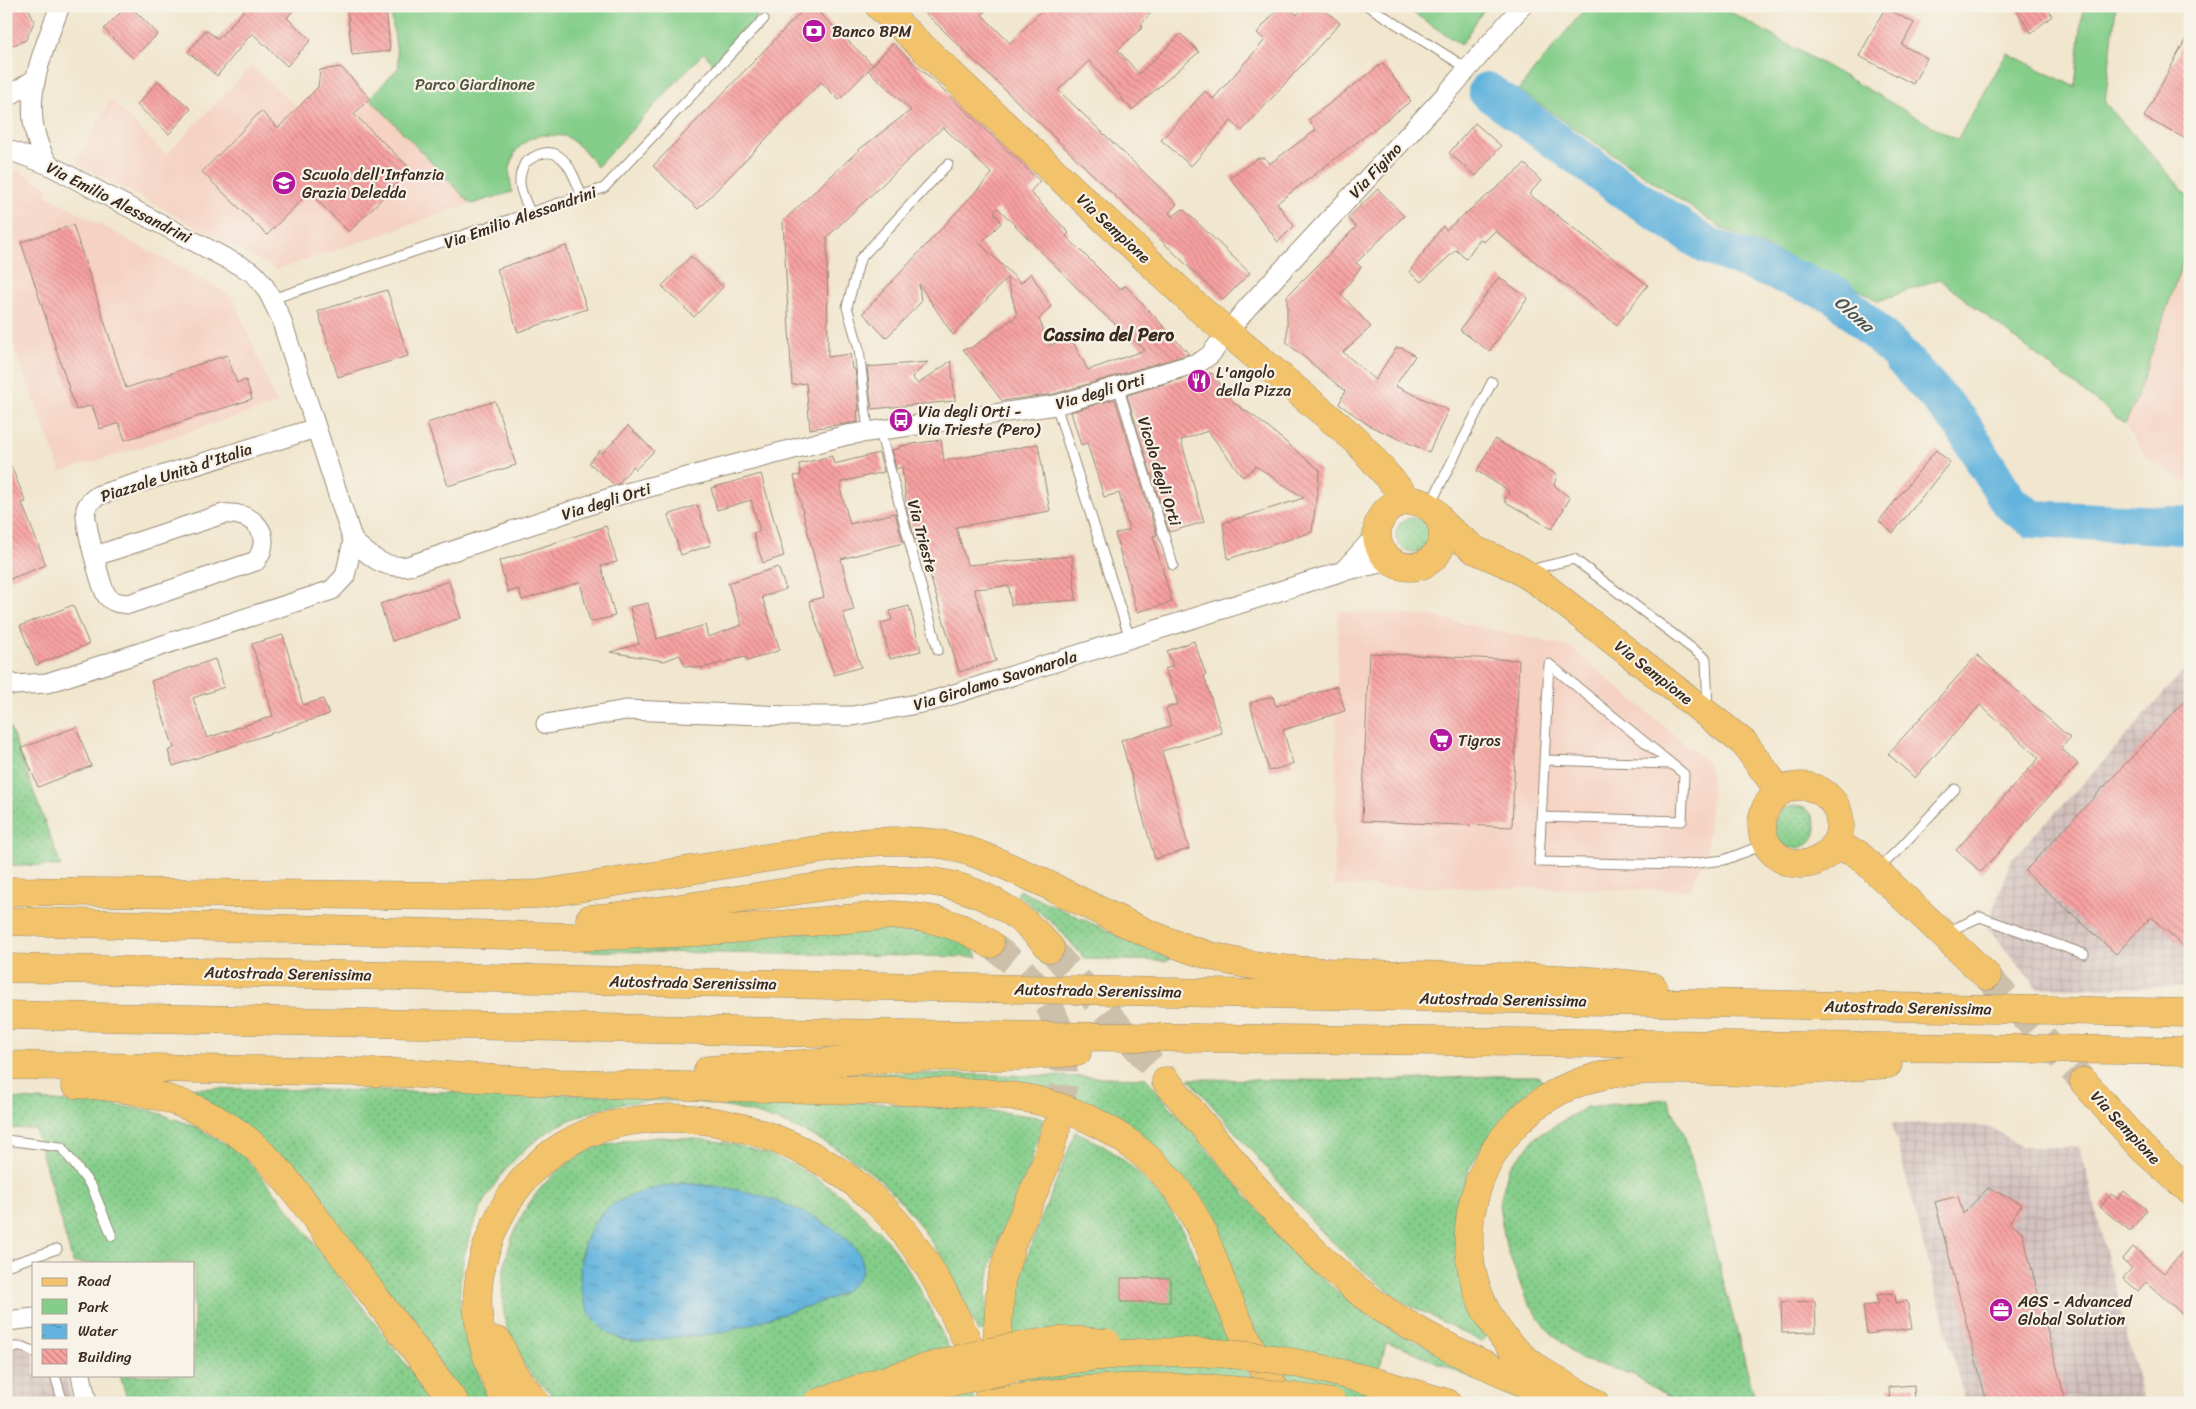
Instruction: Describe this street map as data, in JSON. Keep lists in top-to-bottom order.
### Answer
{
  "streets": {
    "main road": ["Via Sempione", "Autostrada Serenissima"],
    "street": [
      "Via Figino",
      "Via Emilio Alessandrini",
      "Via degli Orti",
      "Piazzale Unità d'Italia",
      "Via Girolamo Savonarola"
    ],
    "lane": ["Vicolo degli Orti", "Via Trieste"]
  },
  "crossings": [
    ["Via Figino", "Via Sempione"],
    ["Via Figino", "Via degli Orti"],
    ["Via Emilio Alessandrini", "Via degli Orti"],
    ["Via Emilio Alessandrini", "Piazzale Unità d'Italia"],
    ["Via Sempione", "Via degli Orti"],
    ["Via Sempione", "Via Girolamo Savonarola"],
    ["Via degli Orti", "Vicolo degli Orti"],
    ["Via degli Orti", "Via Trieste"]
  ],
  "districts": ["Cassina del Pero"],
  "water": ["Olona"],
  "parks": ["Parco Giardinone"],
  "places": {
    "bank": ["Banco BPM"],
    "school or university": ["Scuola dell'Infanzia Grazia Deledda"],
    "restaurant": ["L'angolo della Pizza"],
    "bus stop": ["Via degli Orti - Via Trieste (Pero)"],
    "supermarket": ["Tigros"],
    "office": ["AGS - Advanced Global Solution"]
  },
  "legend": [
    "Road",
    "Park",
    "Water",
    "Building"
  ]
}
